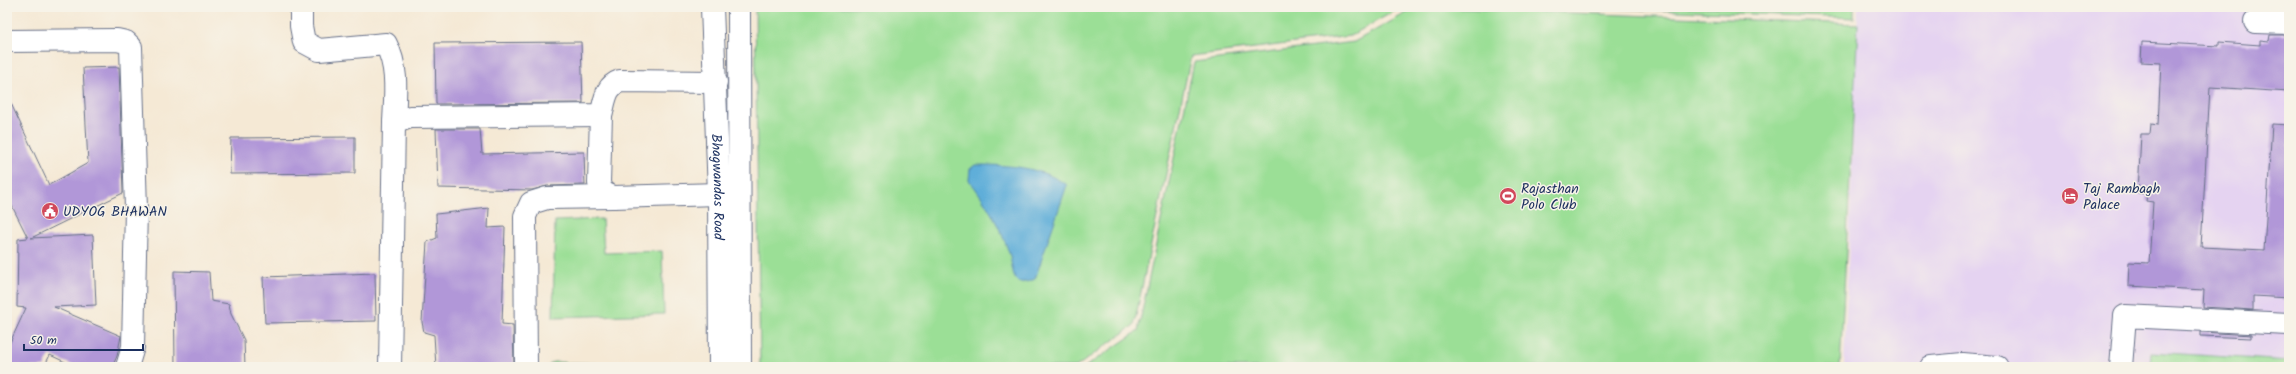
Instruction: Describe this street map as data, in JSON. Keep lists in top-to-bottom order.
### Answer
{
  "streets": {
    "street": ["Bhagwandas Road"]
  },
  "places": {
    "sports": ["Rajasthan Polo Club"],
    "hotel": ["Taj Rambagh Palace"],
    "public building": ["UDYOG BHAWAN"]
  },
  "scale_bar": "50 m"
}
